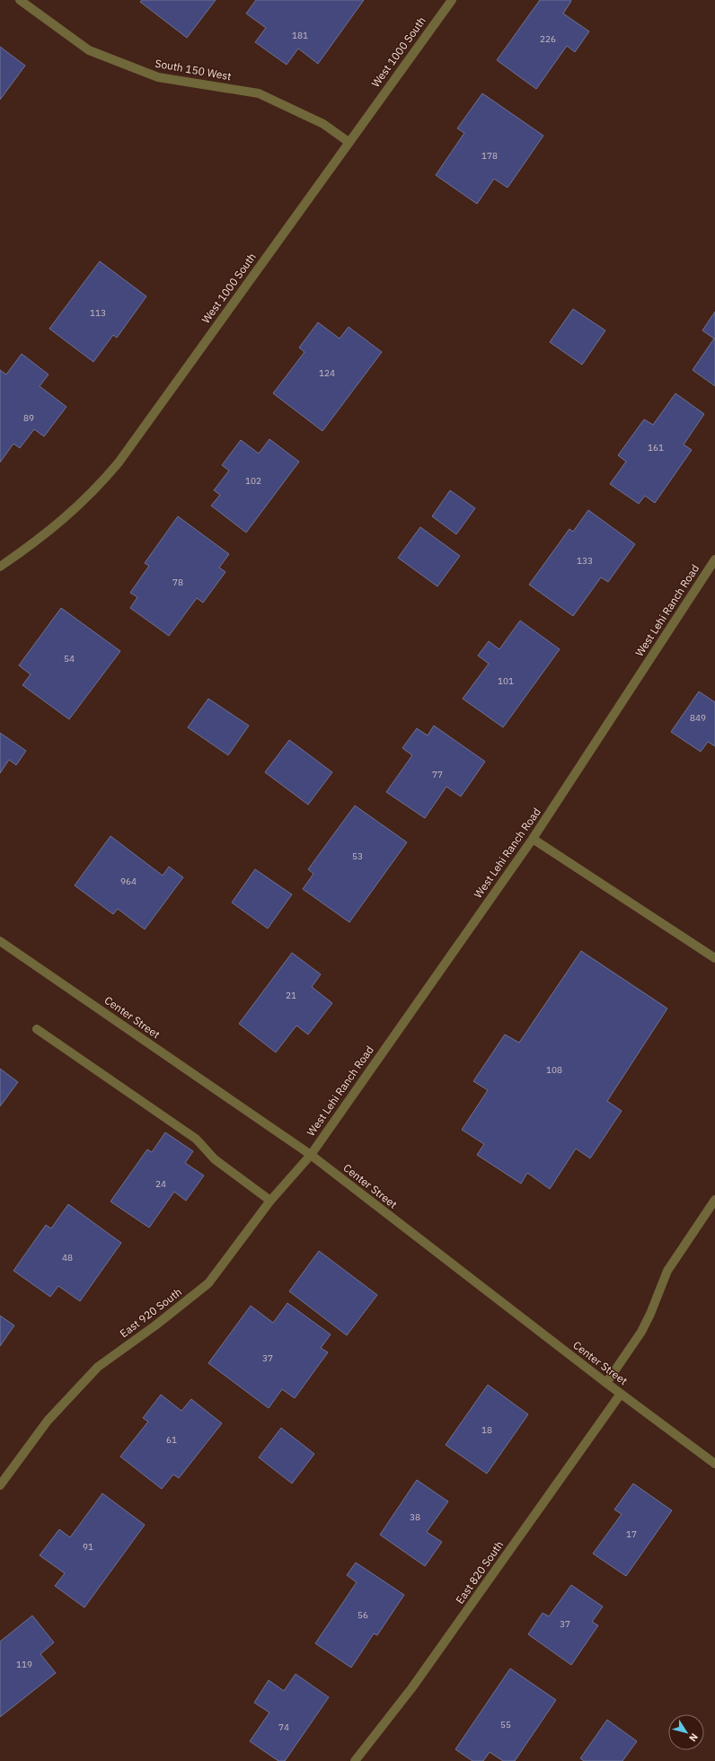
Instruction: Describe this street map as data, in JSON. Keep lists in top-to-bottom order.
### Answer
{
  "streets": {
    "street": [
      "West 1000 South",
      "South 150 West",
      "West Lehi Ranch Road",
      "Center Street",
      "East 920 South",
      "East 820 South"
    ]
  },
  "crossings": [
    ["West 1000 South", "South 150 West"],
    ["West Lehi Ranch Road", "Center Street"],
    ["West Lehi Ranch Road", "East 920 South"],
    ["Center Street", "East 920 South"],
    ["Center Street", "East 820 South"]
  ],
  "house_numbers": [
    "181",
    "226",
    "178",
    "113",
    "124",
    "89",
    "161",
    "102",
    "133",
    "78",
    "54",
    "101",
    "849",
    "77",
    "53",
    "964",
    "21",
    "108",
    "24",
    "48",
    "37",
    "18",
    "61",
    "38",
    "17",
    "91",
    "56",
    "37",
    "119",
    "55",
    "74"
  ],
  "north": "bottom right"
}
